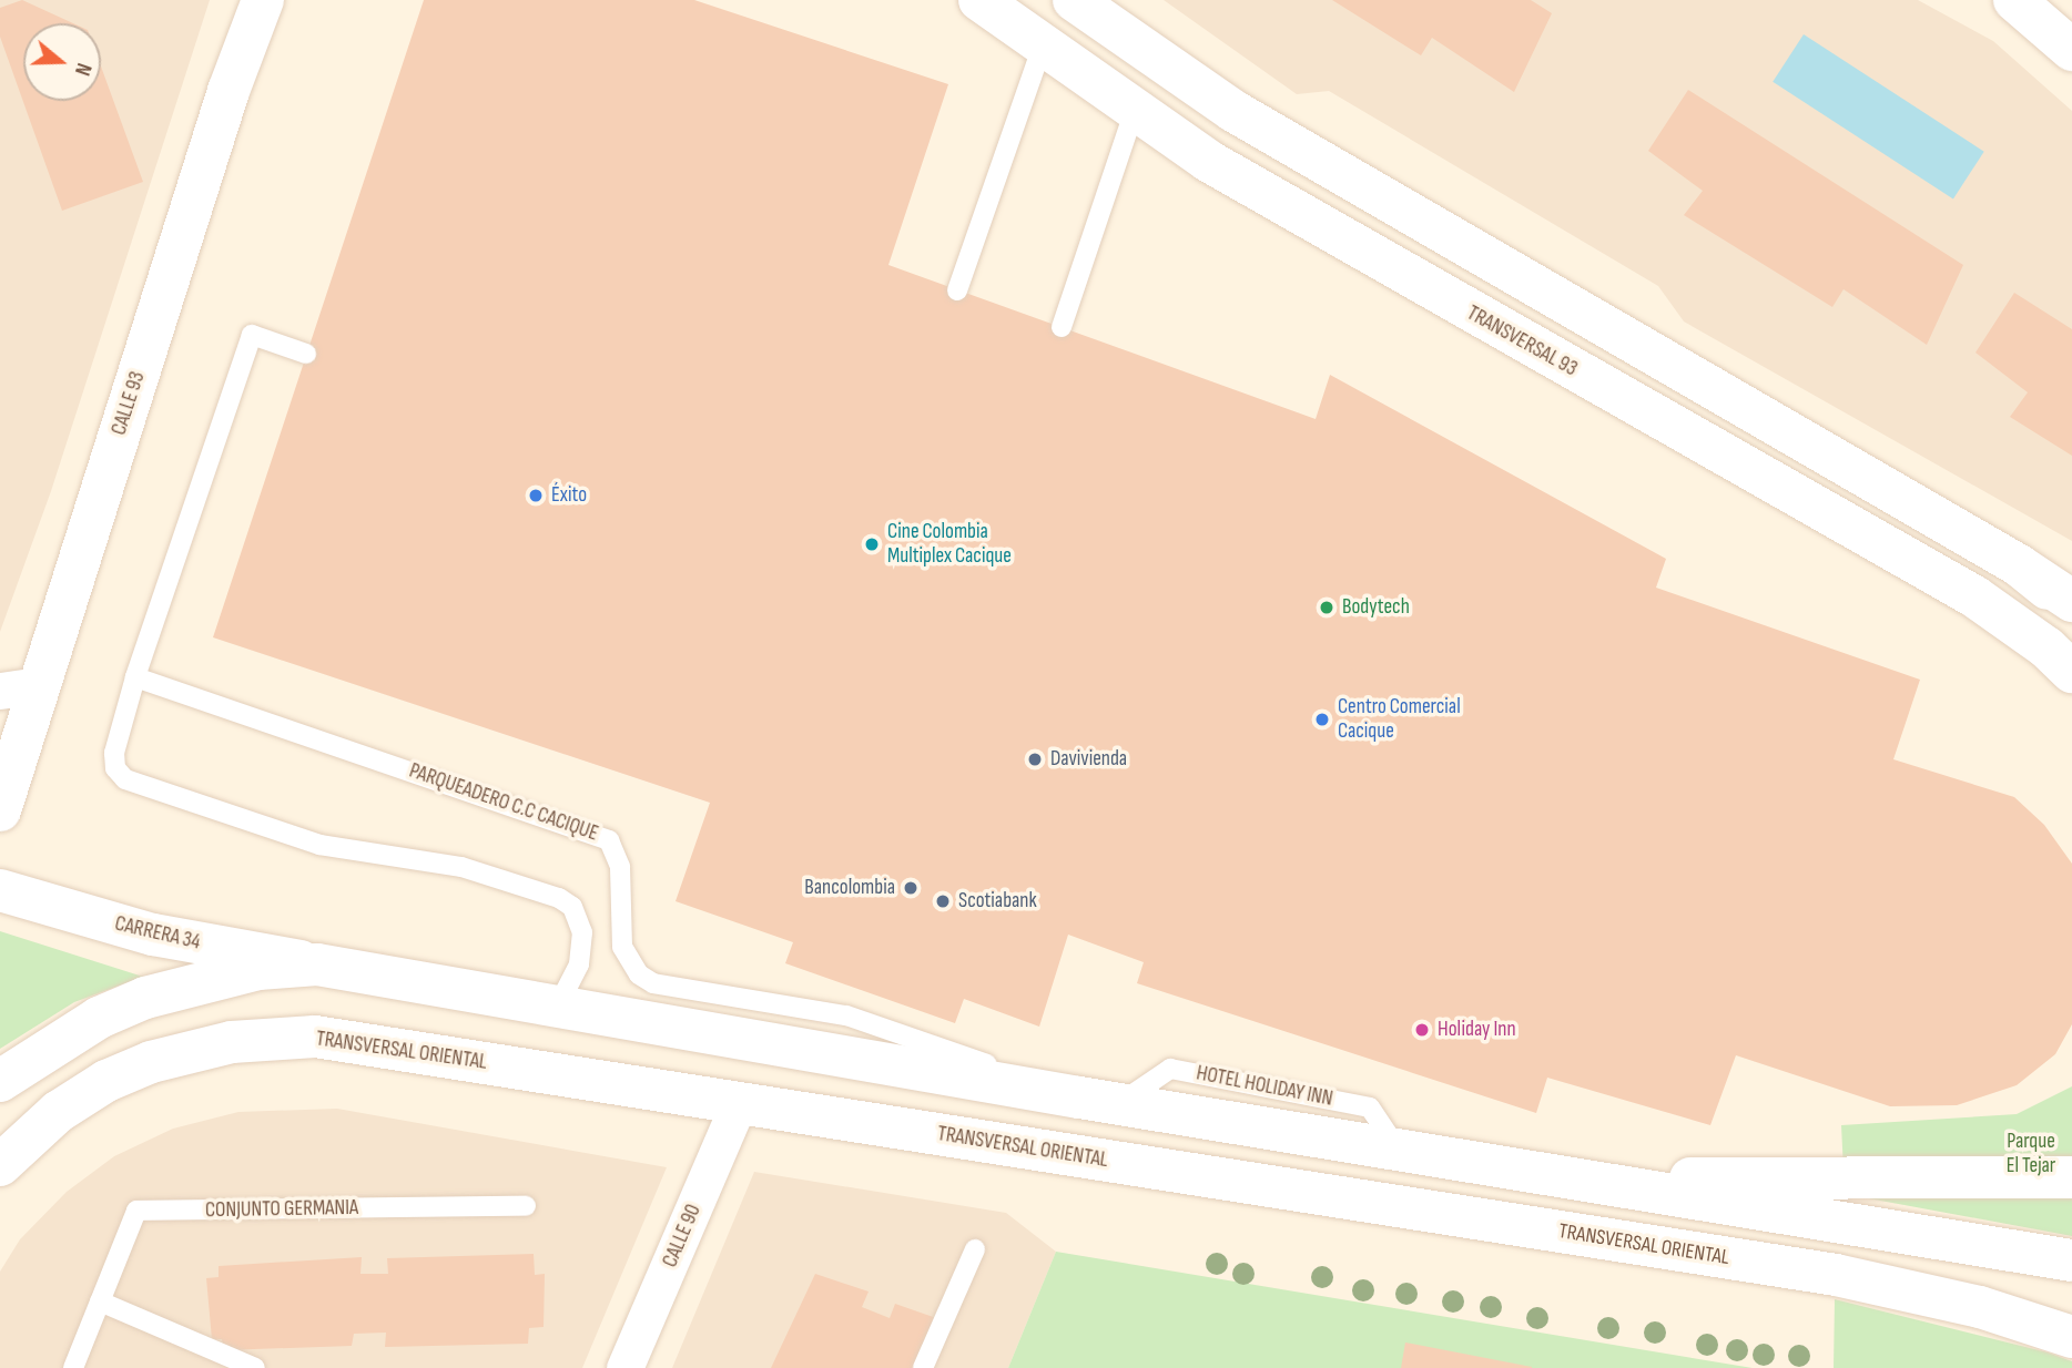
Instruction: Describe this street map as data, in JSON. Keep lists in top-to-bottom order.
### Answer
{
  "streets": {
    "main road": [
      "TRANSVERSAL 93",
      "CALLE 93",
      "CARRERA 34",
      "TRANSVERSAL ORIENTAL"
    ],
    "street": ["CALLE 90"],
    "lane": ["PARQUEADERO C.C CACIQUE", "CONJUNTO GERMANIA"]
  },
  "crossings": [
    ["TRANSVERSAL ORIENTAL", "CALLE 90"]
  ],
  "parks": ["Parque El Tejar"],
  "places": [
    "Éxito",
    "Cine Colombia Multiplex Cacique",
    "Bodytech",
    "Centro Comercial Cacique",
    "Davivienda",
    "Bancolombia",
    "Scotiabank",
    "Holiday Inn"
  ],
  "north": "right"
}
